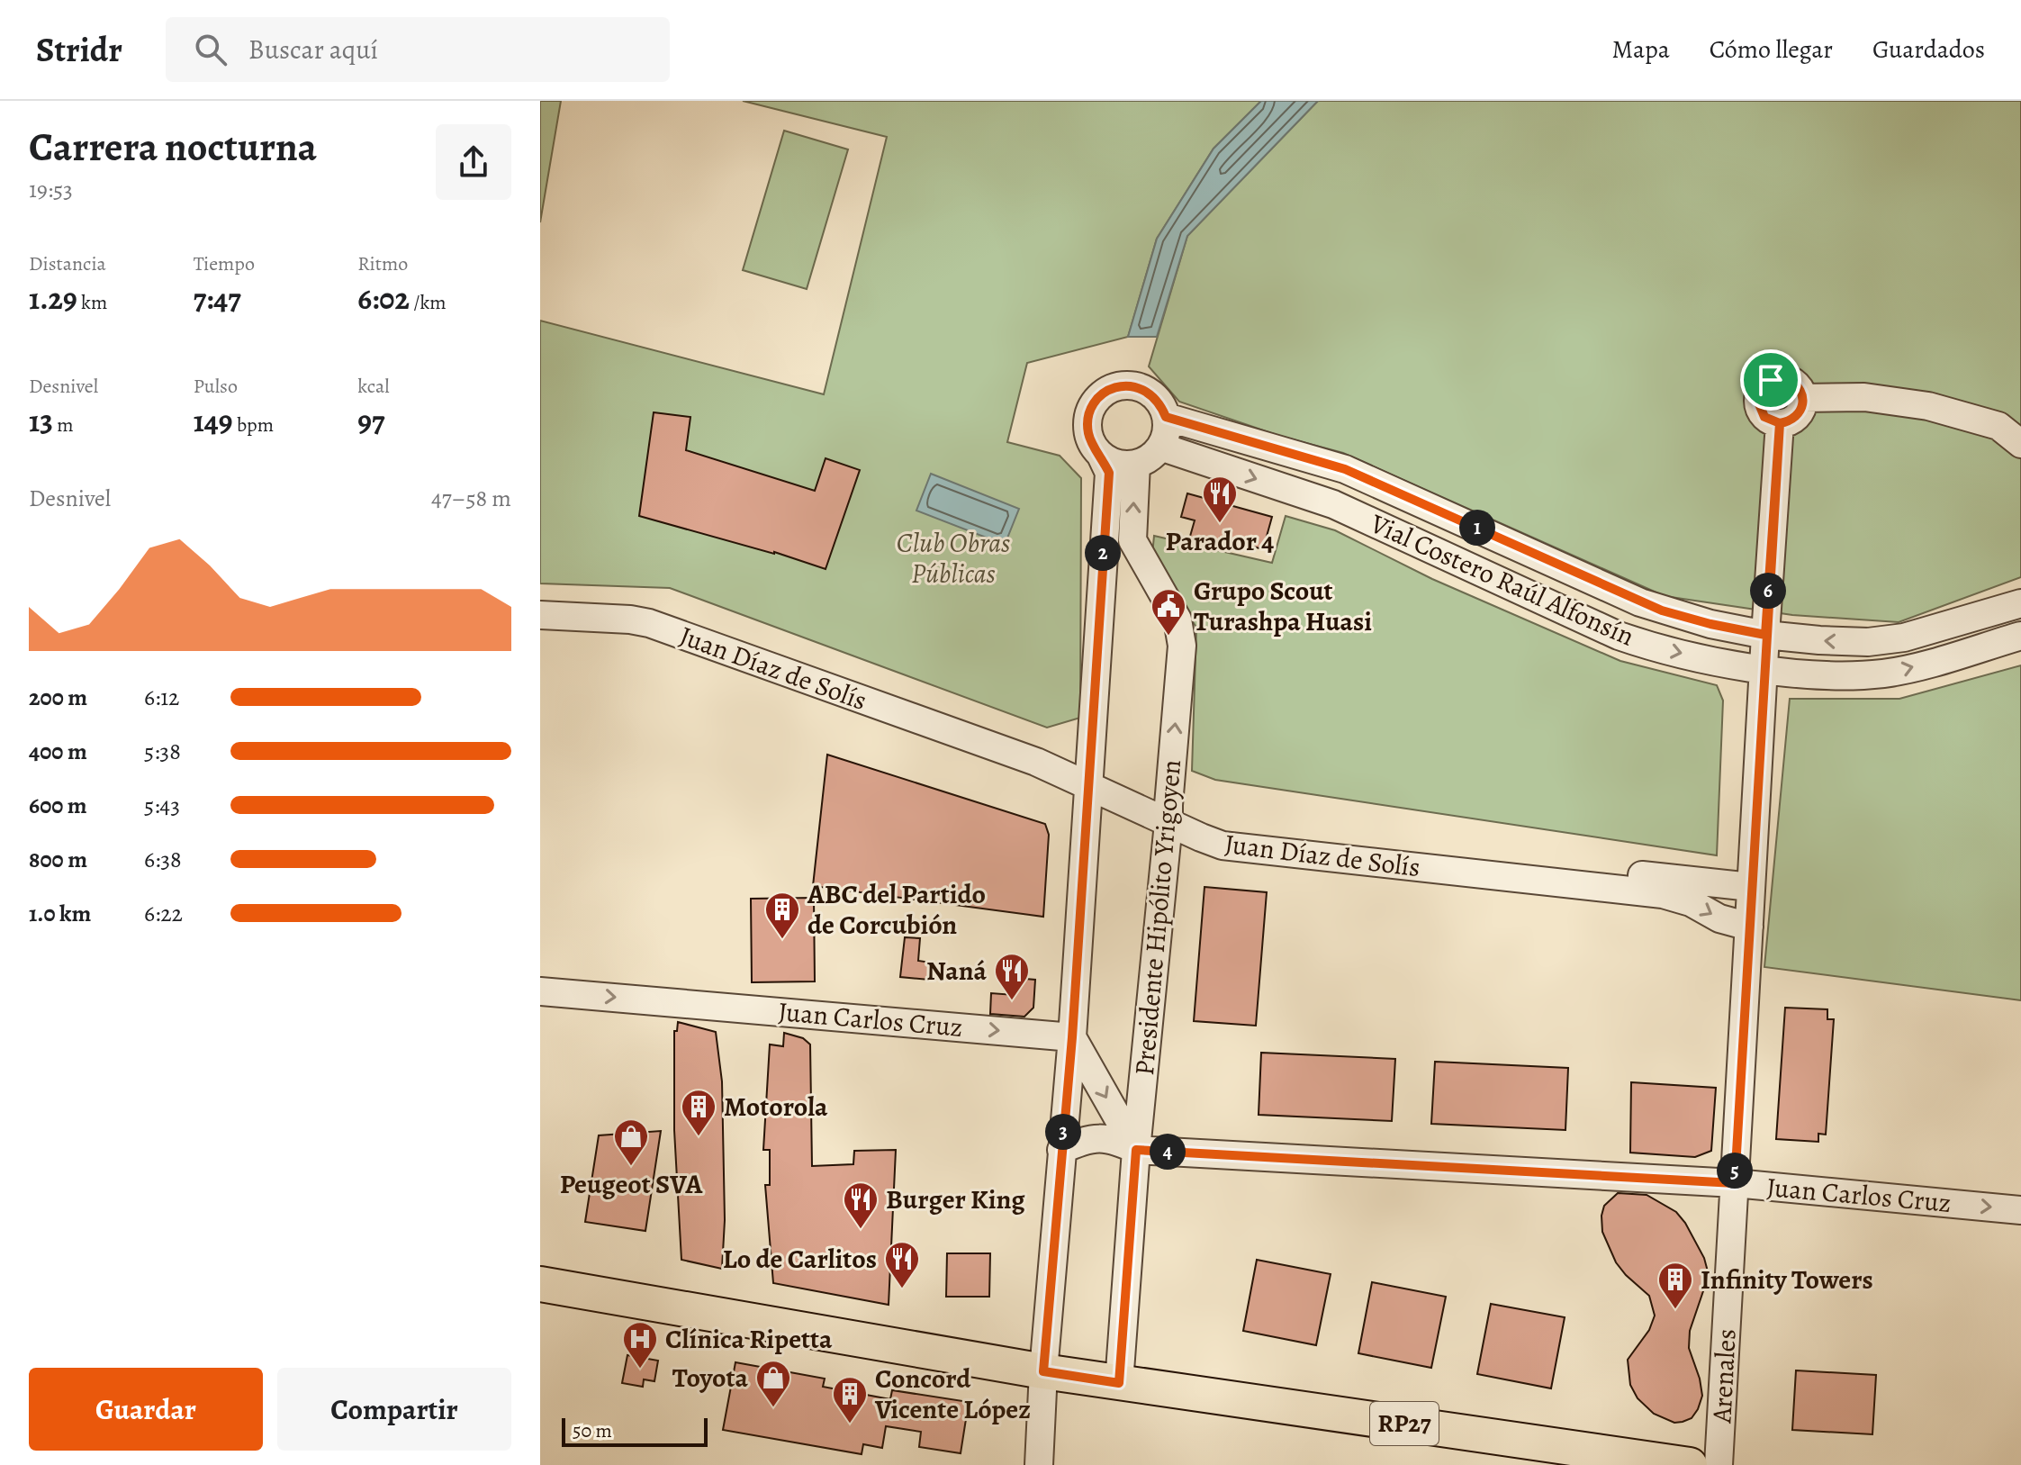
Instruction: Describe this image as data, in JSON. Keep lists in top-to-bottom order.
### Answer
{
  "streets": {
    "main road": ["RP27"],
    "street": [
      "Vial Costero Raúl Alfonsín",
      "Juan Díaz de Solís",
      "Presidente Hipólito Yrigoyen",
      "Juan Carlos Cruz",
      "Arenales"
    ]
  },
  "crossings": [
    ["Vial Costero Raúl Alfonsín", "Presidente Hipólito Yrigoyen"],
    ["Vial Costero Raúl Alfonsín", "Arenales"],
    ["Juan Díaz de Solís", "Presidente Hipólito Yrigoyen"],
    ["Juan Díaz de Solís", "Arenales"],
    ["Presidente Hipólito Yrigoyen", "Juan Carlos Cruz"],
    ["Presidente Hipólito Yrigoyen", "RP27"],
    ["Juan Carlos Cruz", "Arenales"]
  ],
  "one_way": ["Juan Carlos Cruz"],
  "parks": ["Club Obras Públicas"],
  "places": {
    "restaurant": [
      "Parador 4",
      "Naná",
      "Burger King",
      "Lo de Carlitos"
    ],
    "public building": ["Grupo Scout Turashpa Huasi"],
    "building": [
      "ABC del Partido de Corcubión",
      "Motorola",
      "Infinity Towers",
      "Concord Vicente López"
    ],
    "shop": ["Peugeot SVA", "Toyota"],
    "hospital": ["Clínica Ripetta"]
  },
  "scale_bar": "50 m",
  "page": {
    "header": "Stridr",
    "search": "Buscar aquí",
    "nav": ["Mapa", "Cómo llegar", "Guardados"],
    "heading": ["Carrera nocturna", "19:53"],
    "stats": [
      ["Distancia", "1.29 km"],
      ["Tiempo", "7:47"],
      ["Ritmo", "6:02 /km"],
      ["Desnivel", "13 m"],
      ["Pulso", "149 bpm"],
      ["kcal", "97"]
    ],
    "chart": ["Desnivel", "47–58 m"],
    "pins": [
      "1",
      "2",
      "6",
      "3",
      "4",
      "5"
    ],
    "list": [
      {
        "name": "200 m",
        "note": "6:12"
      },
      {
        "name": "400 m",
        "note": "5:38"
      },
      {
        "name": "600 m",
        "note": "5:43"
      },
      {
        "name": "800 m",
        "note": "6:38"
      },
      {
        "name": "1.0 km",
        "note": "6:22"
      }
    ],
    "buttons": ["Guardar", "Compartir"],
    "scale": "50 m"
  }
}
